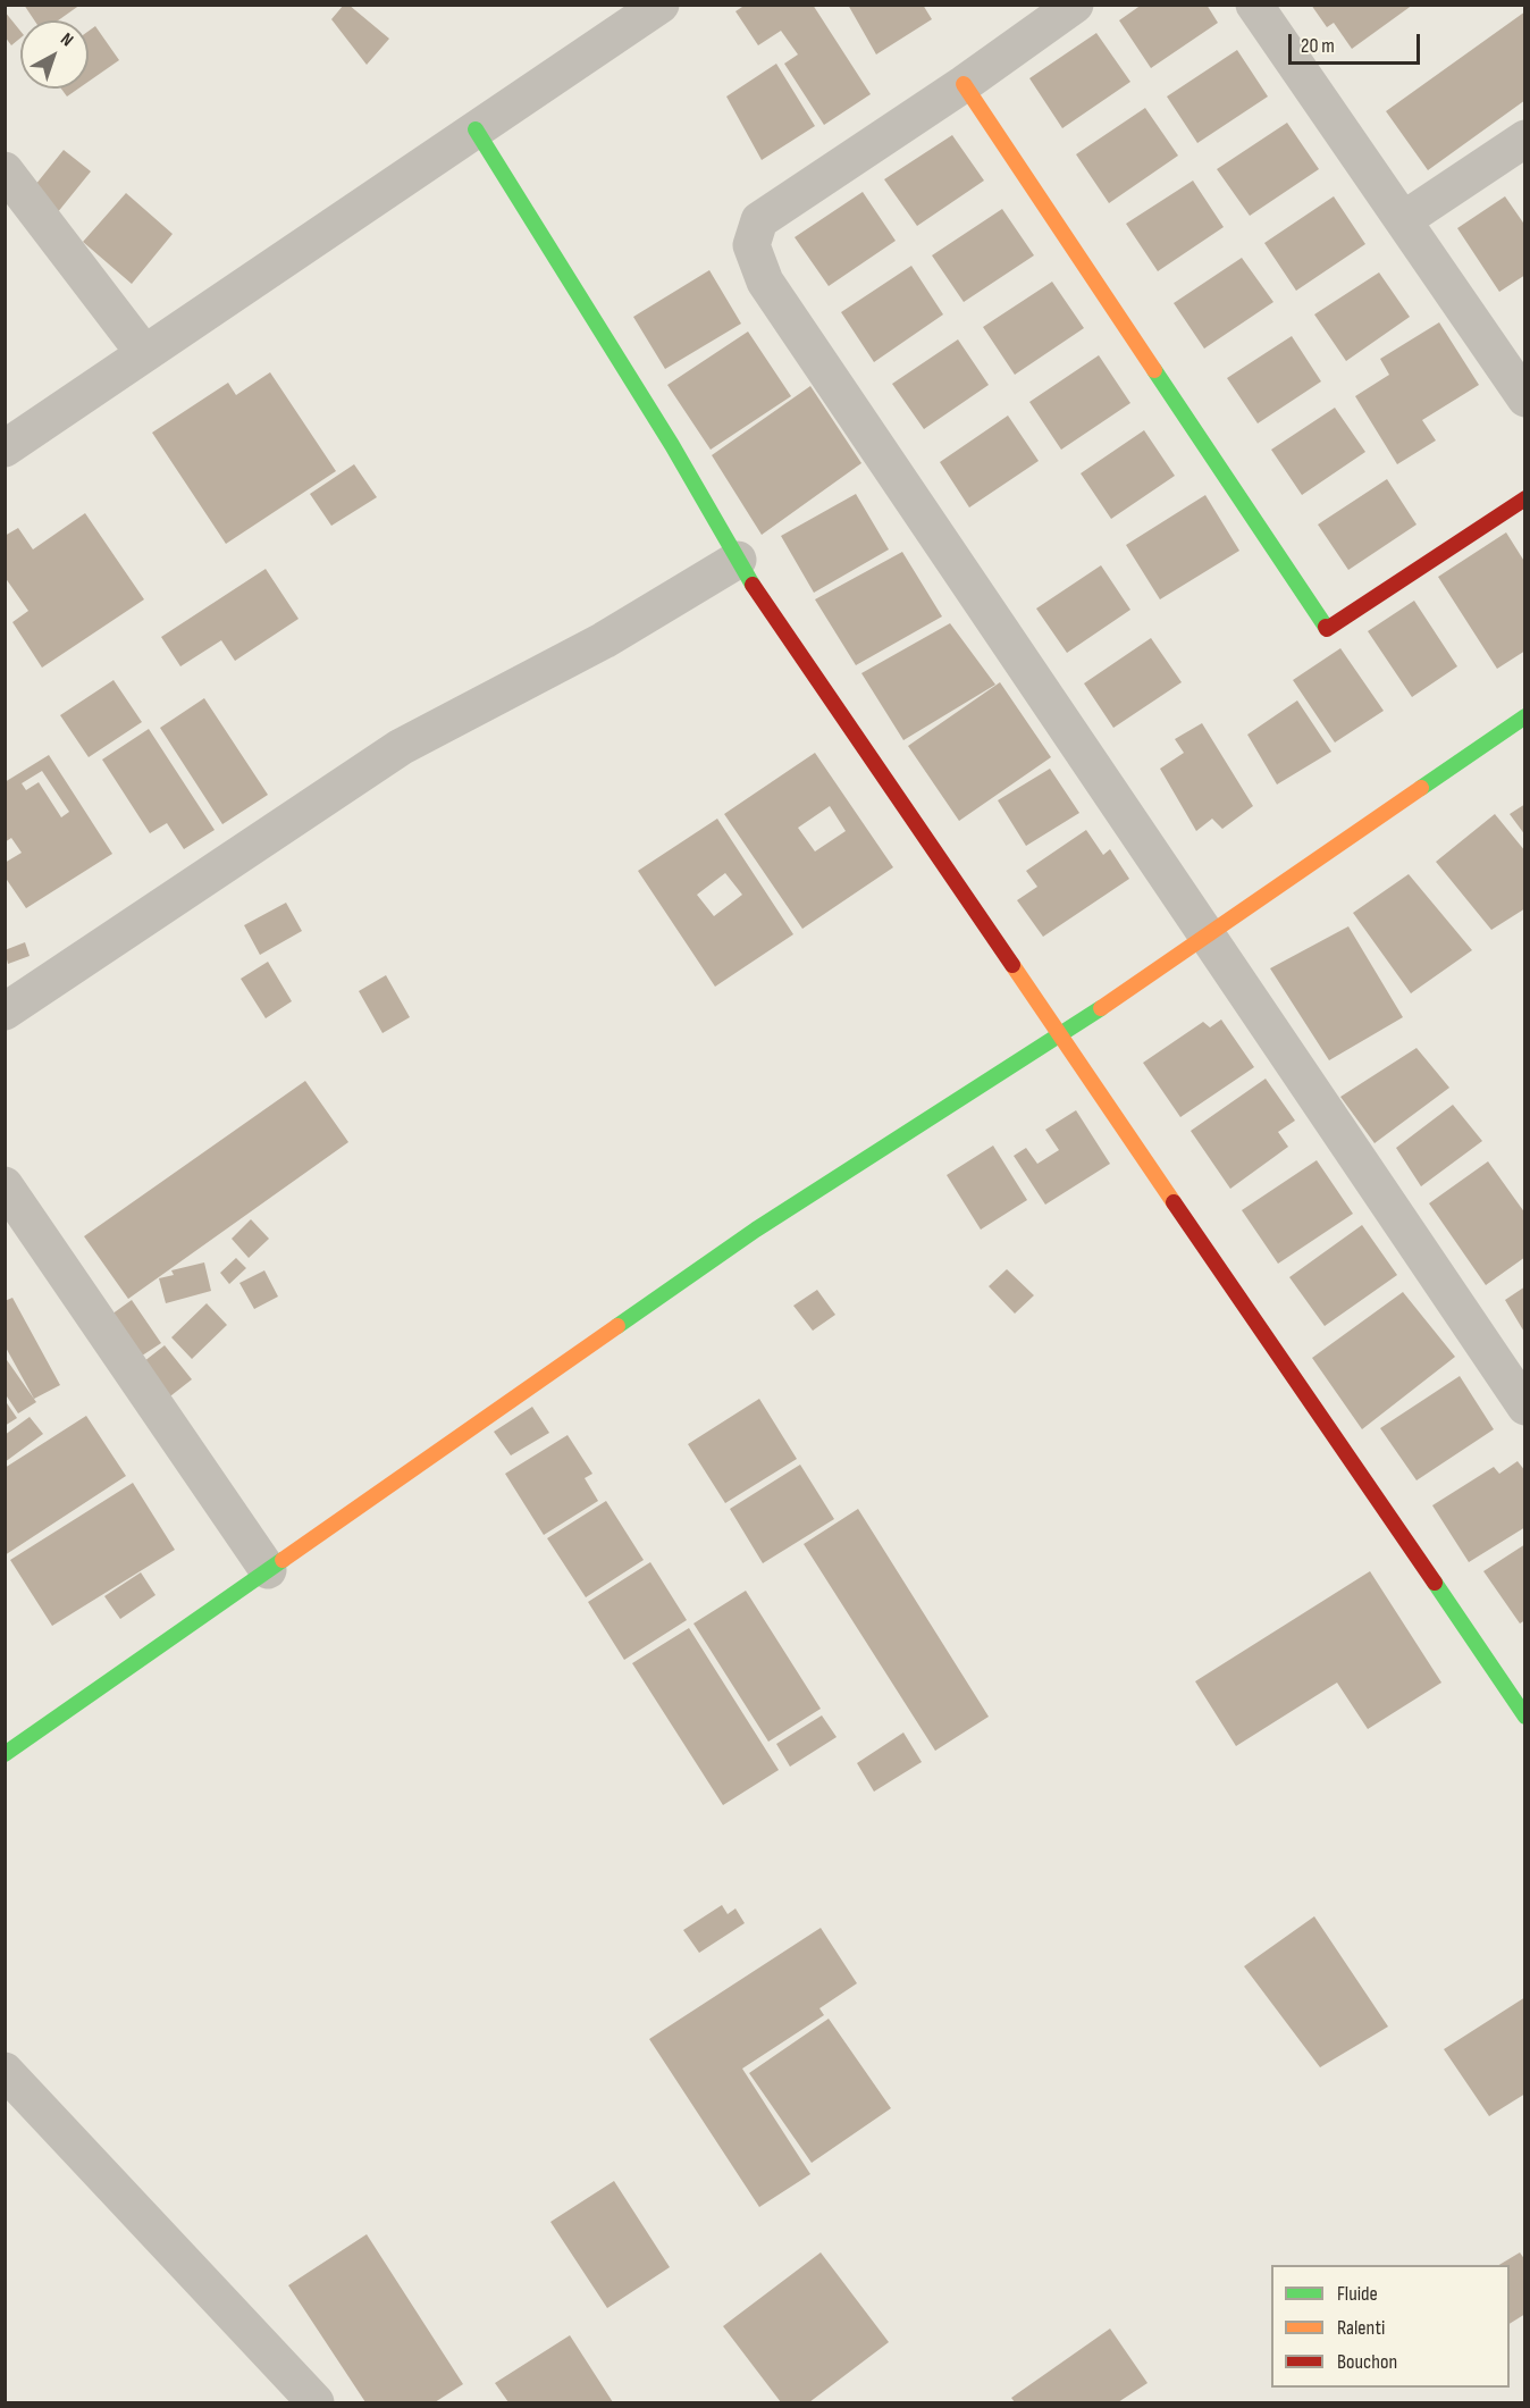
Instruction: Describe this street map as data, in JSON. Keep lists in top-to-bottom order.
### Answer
{
  "legend": ["Fluide", "Ralenti", "Bouchon"],
  "scale_bar": "20 m",
  "north": "top right"
}
